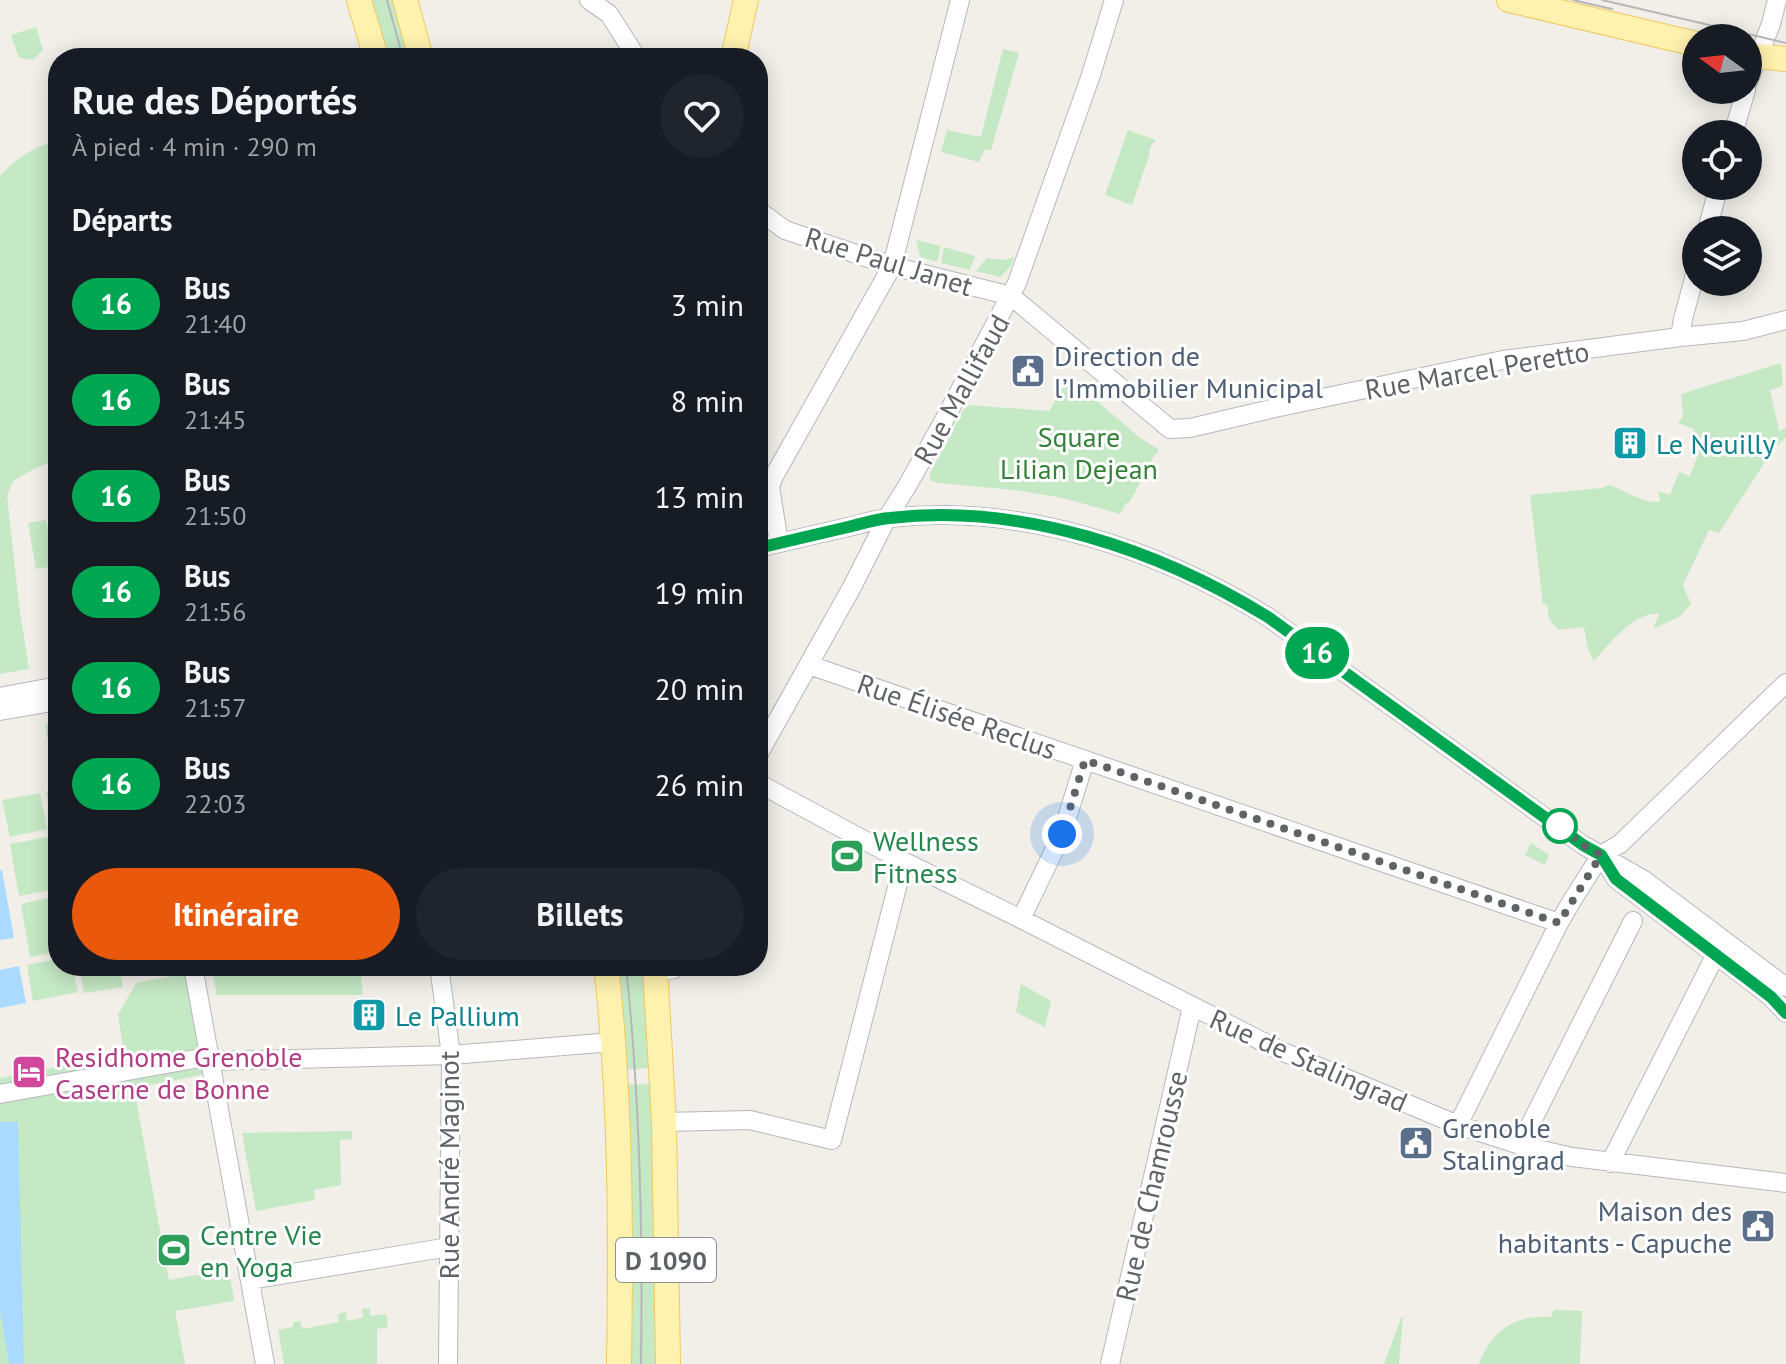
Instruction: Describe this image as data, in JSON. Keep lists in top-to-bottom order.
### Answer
{
  "streets": {
    "main road": ["D 1090"],
    "street": [
      "Rue Paul Janet",
      "Rue Marcel Peretto",
      "Rue Mallifaud",
      "Rue Élisée Reclus",
      "Rue de Stalingrad",
      "Rue André Maginot",
      "Rue de Chamrousse"
    ]
  },
  "crossings": [
    ["Rue Paul Janet", "Rue Marcel Peretto"],
    ["Rue Paul Janet", "Rue Mallifaud"],
    ["Rue Mallifaud", "Rue Élisée Reclus"],
    ["Rue de Stalingrad", "Rue de Chamrousse"]
  ],
  "parks": ["Square Lilian Dejean"],
  "places": {
    "public building": ["Direction de l’Immobilier Municipal", "Grenoble Stalingrad", "Maison des habitants - Capuche"],
    "building": ["Le Neuilly", "Le Pallium"],
    "sports": ["Wellness Fitness", "Centre Vie en Yoga"],
    "hotel": ["Residhome Grenoble Caserne de Bonne"]
  },
  "lines": ["bus line 16"],
  "north": "left",
  "page": {
    "on_map": "16",
    "heading": [
      ["Rue des Déportés", "À pied · 4 min · 290 m"],
      "Départs"
    ],
    "list": [
      {
        "mark": "16",
        "name": "Bus",
        "note": "21:40",
        "value": "3 min"
      },
      {
        "mark": "16",
        "name": "Bus",
        "note": "21:45",
        "value": "8 min"
      },
      {
        "mark": "16",
        "name": "Bus",
        "note": "21:50",
        "value": "13 min"
      },
      {
        "mark": "16",
        "name": "Bus",
        "note": "21:56",
        "value": "19 min"
      },
      {
        "mark": "16",
        "name": "Bus",
        "note": "21:57",
        "value": "20 min"
      },
      {
        "mark": "16",
        "name": "Bus",
        "note": "22:03",
        "value": "26 min"
      }
    ],
    "buttons": ["Itinéraire", "Billets"]
  }
}
